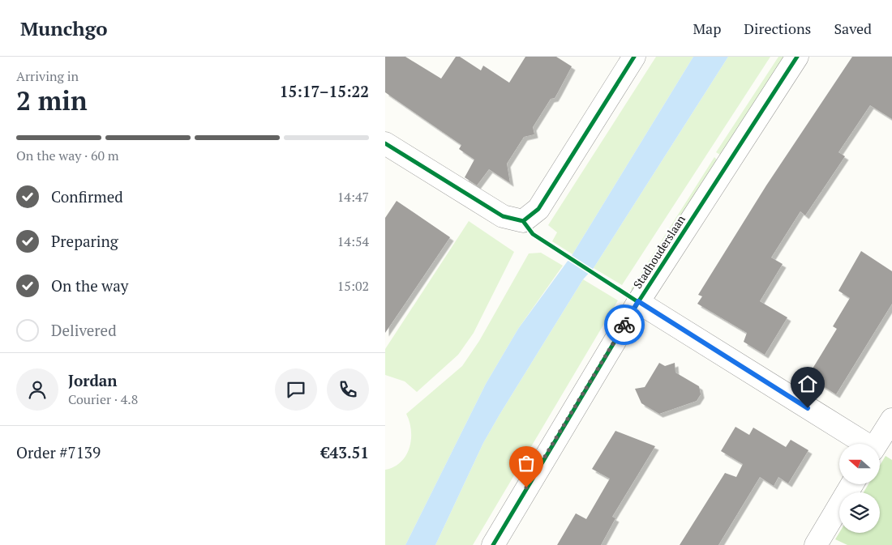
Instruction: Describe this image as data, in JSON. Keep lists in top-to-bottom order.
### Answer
{
  "streets": {
    "street": ["Stadhouderslaan"]
  },
  "north": "left",
  "page": {
    "header": "Munchgo",
    "nav": ["Map", "Directions", "Saved"],
    "heading": ["2 min", "Arriving in", "15:17–15:22"],
    "panel": [
      "Jordan",
      "Courier · 4.8",
      "Order #7139",
      "€43.51"
    ],
    "bar": "On the way · 60 m",
    "list": [
      ["Confirmed", "14:47"],
      ["Preparing", "14:54"],
      ["On the way", "15:02"],
      "Delivered"
    ]
  }
}
